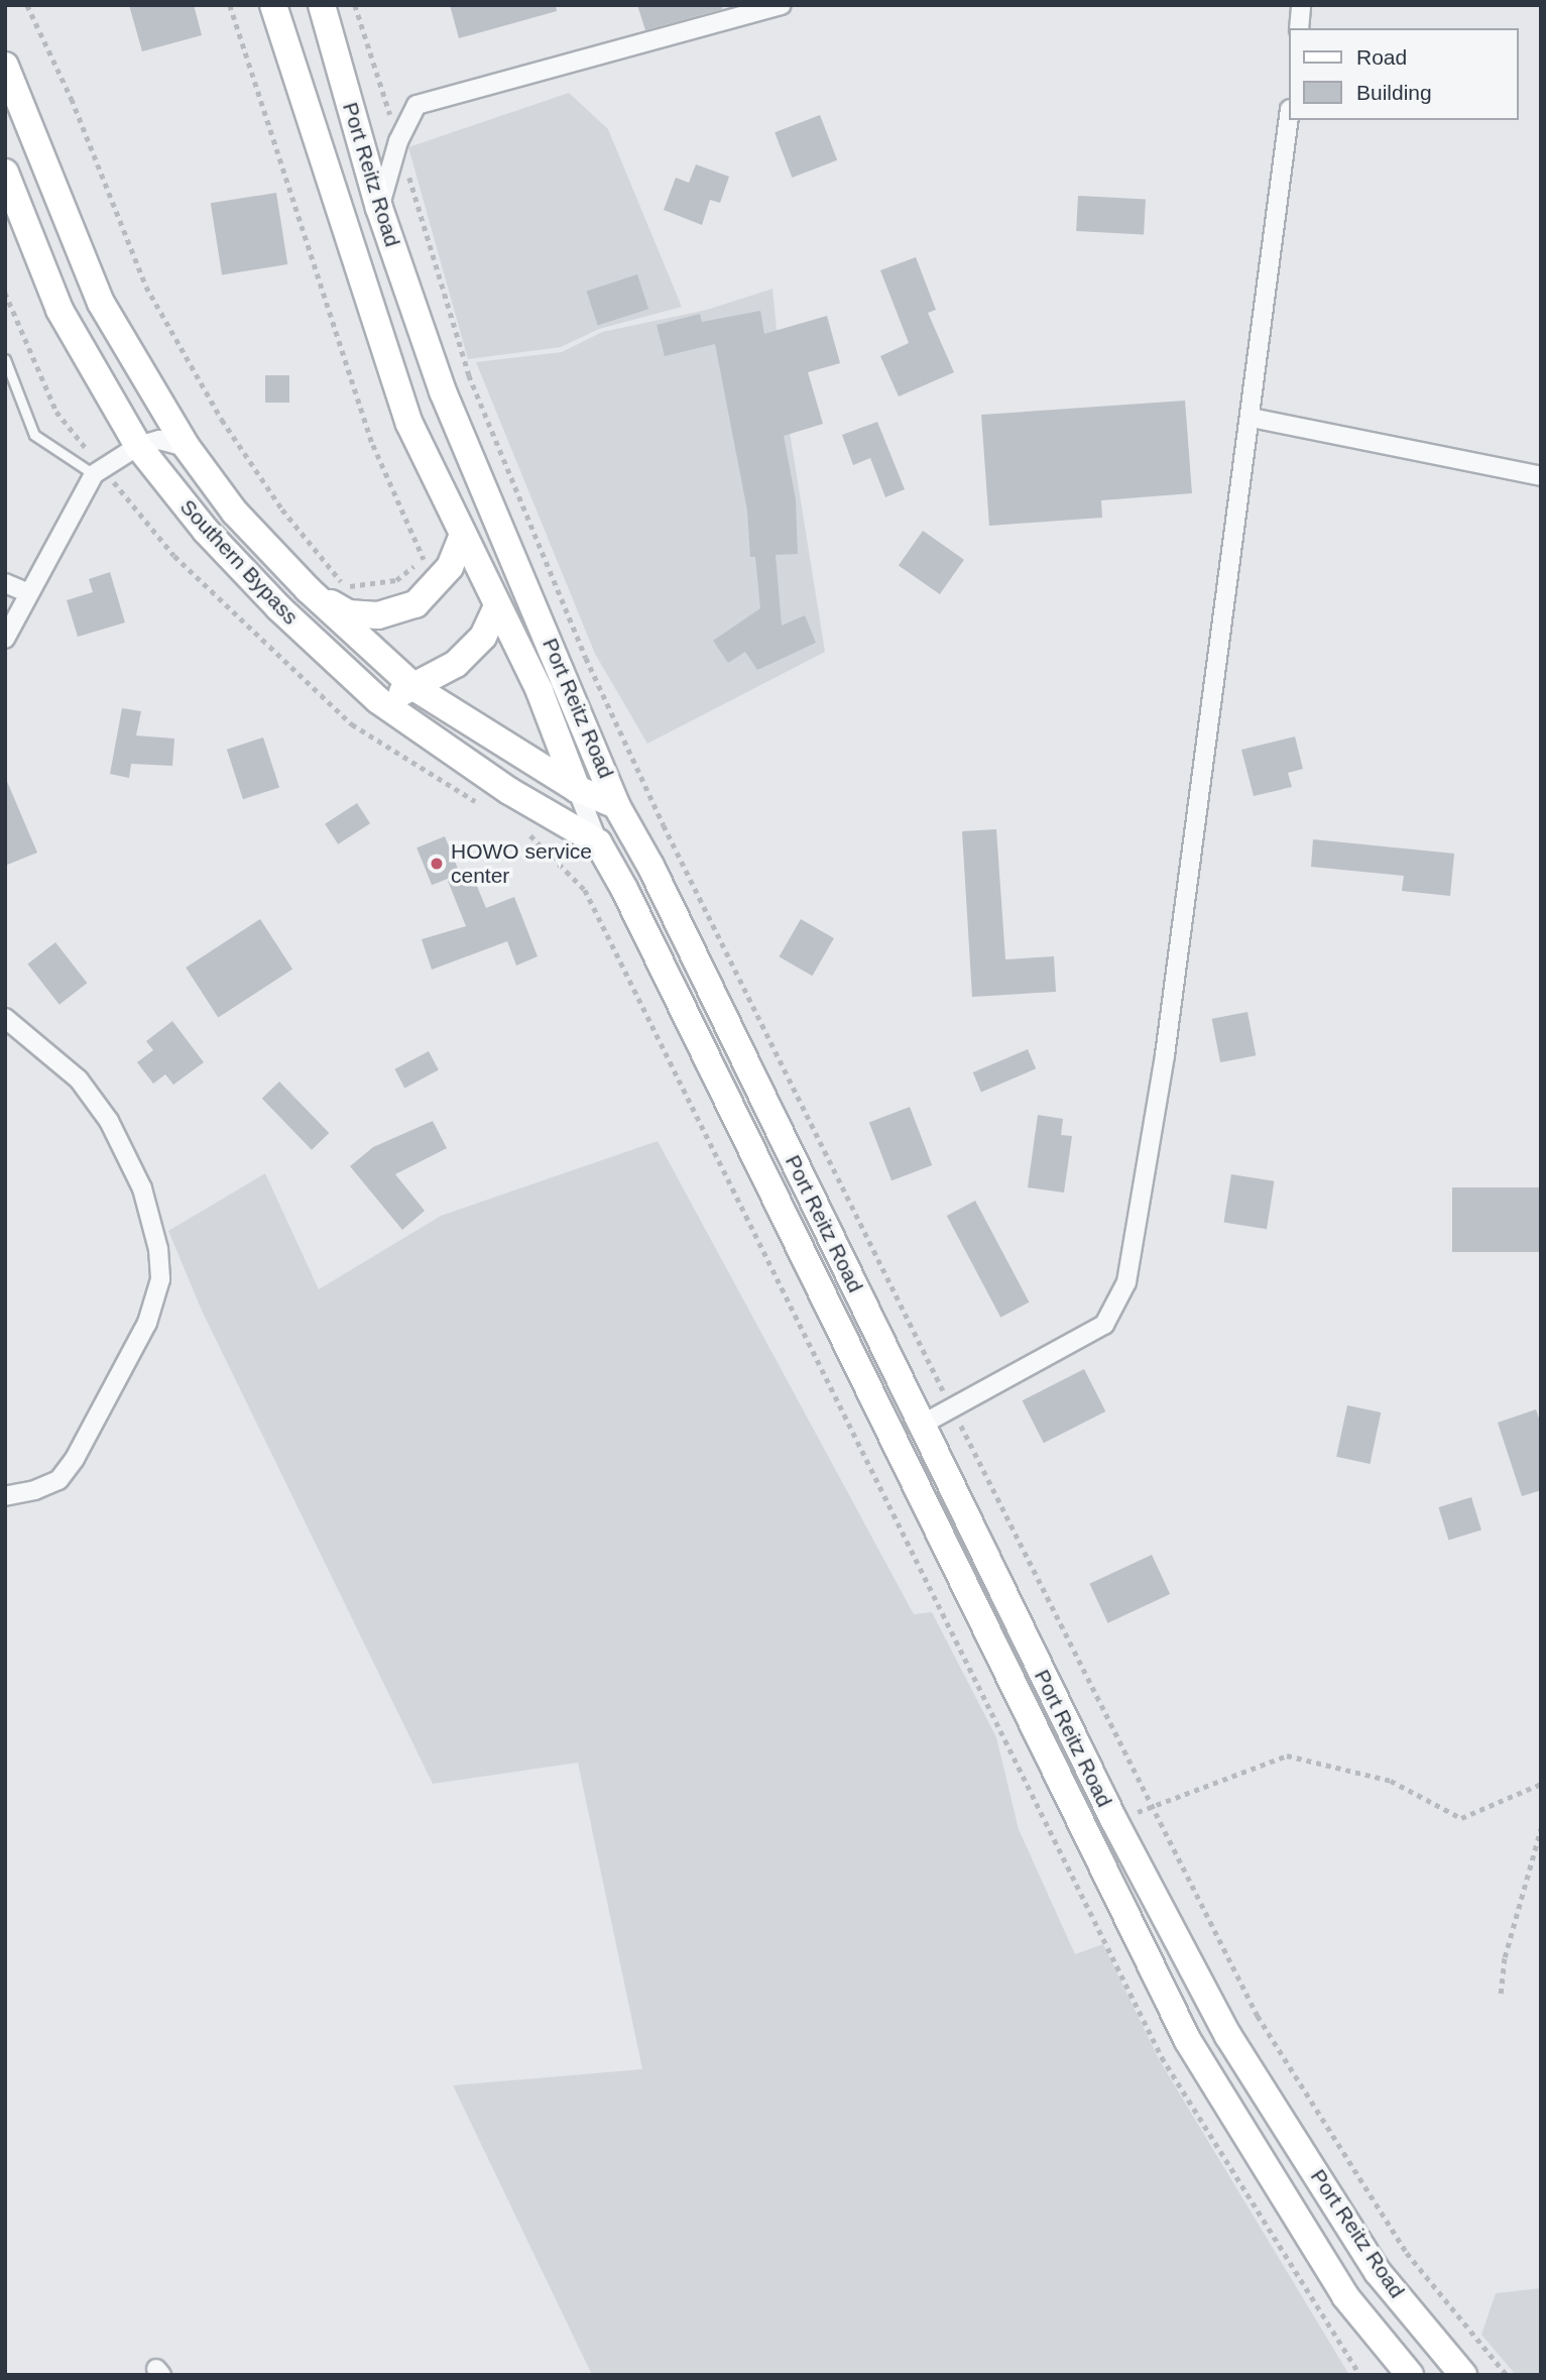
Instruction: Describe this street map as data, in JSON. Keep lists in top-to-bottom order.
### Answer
{
  "streets": {
    "main road": ["Port Reitz Road", "Southern Bypass"]
  },
  "crossings": [
    ["Port Reitz Road", "Southern Bypass"]
  ],
  "places": ["HOWO service center"],
  "legend": ["Road", "Building"]
}
